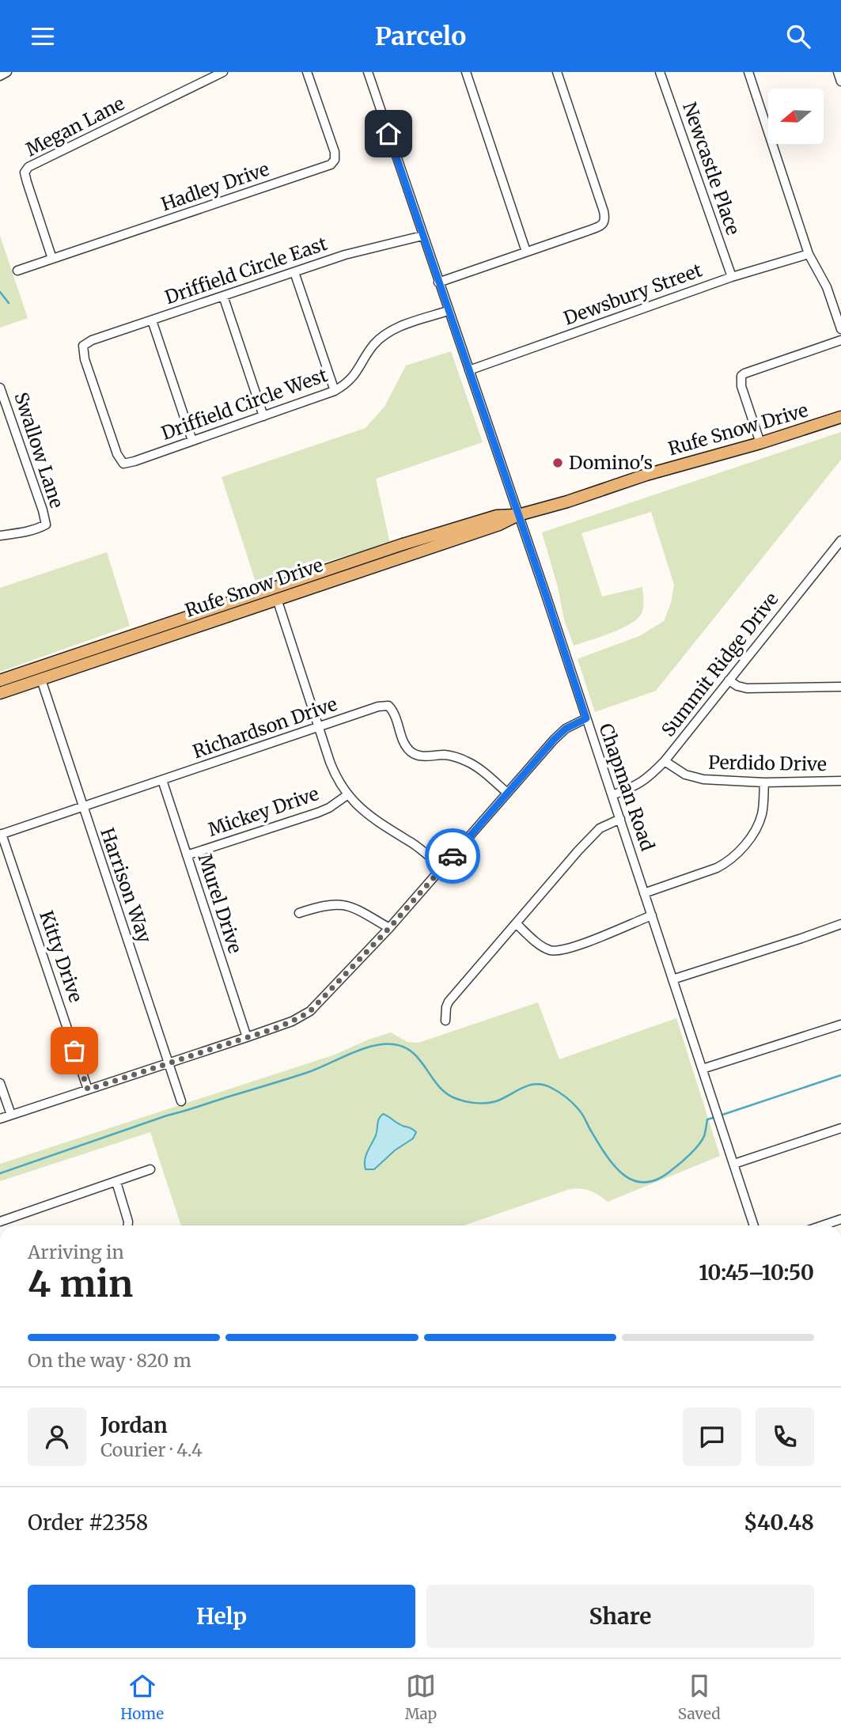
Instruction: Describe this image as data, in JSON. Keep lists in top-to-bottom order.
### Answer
{
  "streets": {
    "main road": ["Rufe Snow Drive"],
    "street": [
      "Megan Lane",
      "Newcastle Place",
      "Hadley Drive",
      "Driffield Circle East",
      "Dewsbury Street",
      "Driffield Circle West",
      "Swallow Lane",
      "Summit Ridge Drive",
      "Richardson Drive",
      "Perdido Drive",
      "Chapman Road",
      "Mickey Drive",
      "Harrison Way",
      "Murel Drive",
      "Kitty Drive"
    ]
  },
  "crossings": [
    ["Megan Lane", "Hadley Drive"],
    ["Newcastle Place", "Dewsbury Street"],
    ["Driffield Circle East", "Driffield Circle West"],
    ["Driffield Circle East", "Chapman Road"],
    ["Dewsbury Street", "Chapman Road"],
    ["Driffield Circle West", "Chapman Road"],
    ["Rufe Snow Drive", "Chapman Road"],
    ["Rufe Snow Drive", "Harrison Way"],
    ["Summit Ridge Drive", "Perdido Drive"],
    ["Summit Ridge Drive", "Chapman Road"],
    ["Richardson Drive", "Harrison Way"],
    ["Richardson Drive", "Murel Drive"],
    ["Richardson Drive", "Kitty Drive"],
    ["Mickey Drive", "Murel Drive"]
  ],
  "places": ["Domino's"],
  "north": "left",
  "page": {
    "header": "Parcelo",
    "heading": ["4 min", "Arriving in", "10:45–10:50"],
    "panel": [
      "Jordan",
      "Courier · 4.4",
      "Order #2358",
      "$40.48"
    ],
    "bar": "On the way · 820 m",
    "buttons": ["Help", "Share"],
    "tabs": ["Home", "Map", "Saved"]
  }
}
